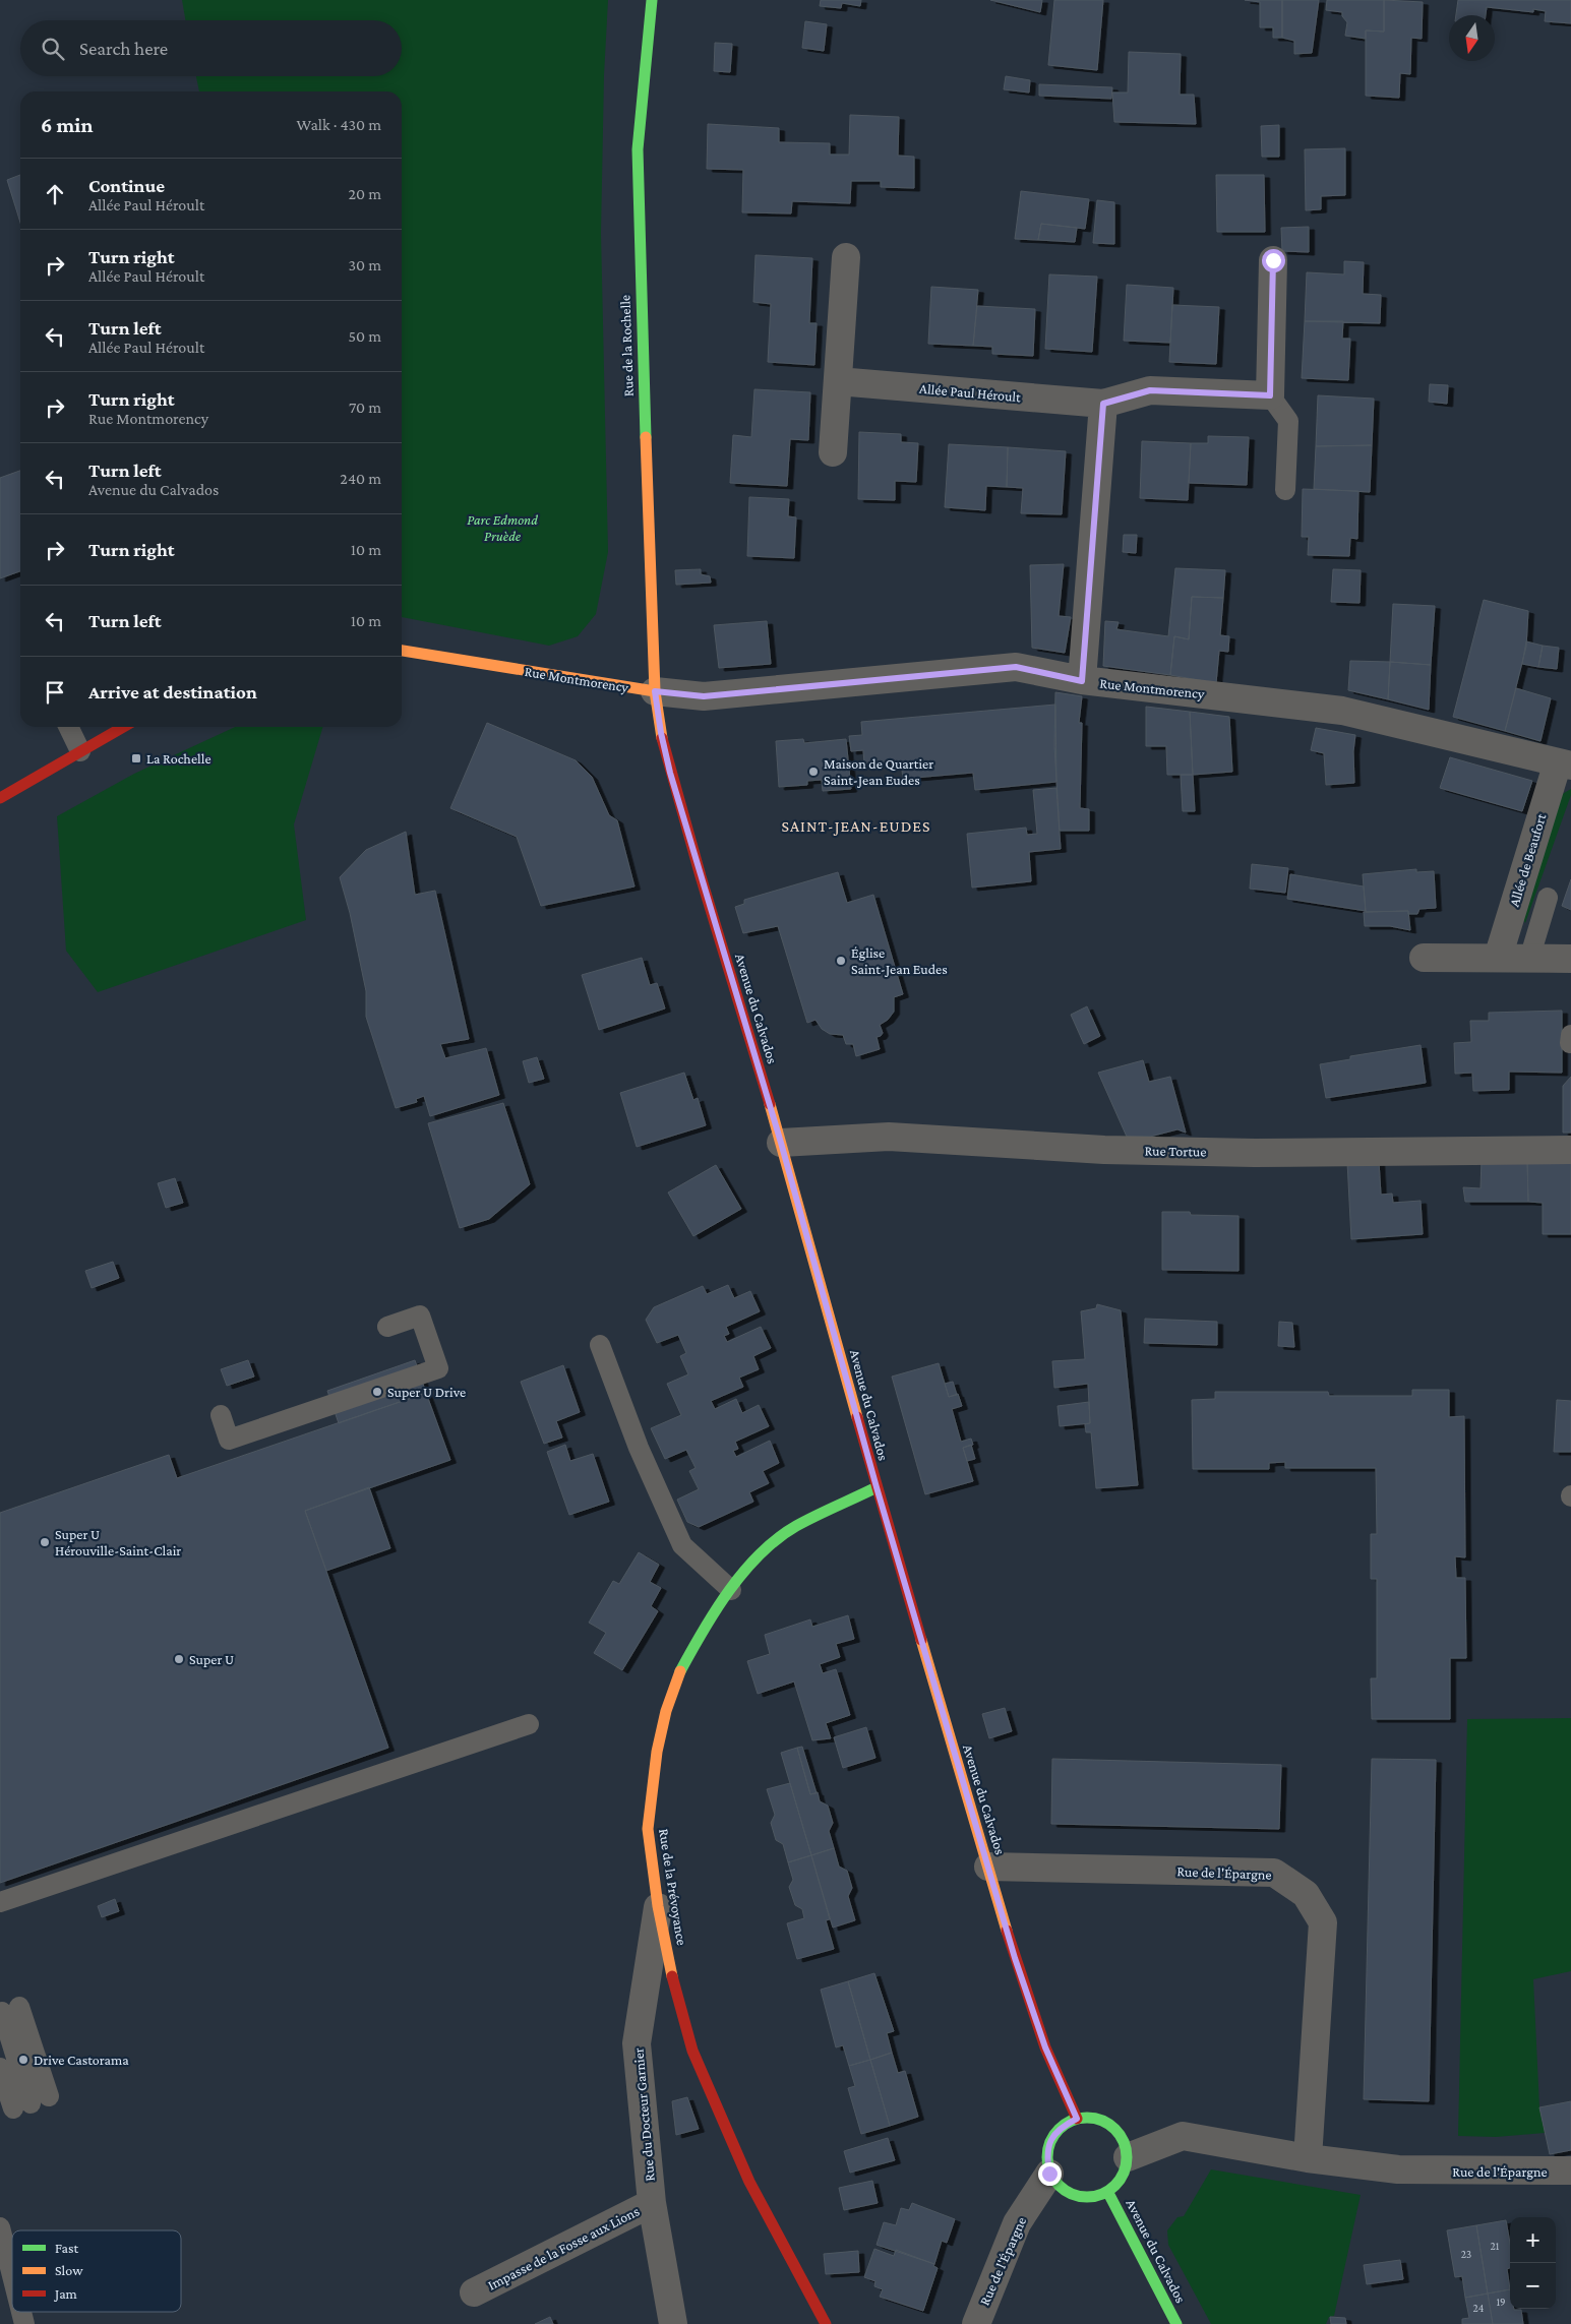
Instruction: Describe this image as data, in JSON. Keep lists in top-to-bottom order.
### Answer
{
  "streets": {
    "street": [
      "Rue de la Rochelle",
      "Allée Paul Héroult",
      "Rue Montmorency",
      "Allée de Beaufort",
      "Avenue du Calvados",
      "Rue Tortue",
      "Rue de l'Épargne",
      "Rue de la Prévoyance",
      "Rue du Docteur Garnier",
      "Impasse de la Fosse aux Lions"
    ]
  },
  "crossings": [
    ["Rue de la Rochelle", "Rue Montmorency"],
    ["Rue de la Rochelle", "Avenue du Calvados"],
    ["Rue Montmorency", "Allée de Beaufort"],
    ["Rue Montmorency", "Avenue du Calvados"],
    ["Avenue du Calvados", "Rue Tortue"],
    ["Avenue du Calvados", "Rue de l'Épargne"],
    ["Avenue du Calvados", "Rue de la Prévoyance"],
    ["Rue de la Prévoyance", "Rue du Docteur Garnier"],
    ["Rue du Docteur Garnier", "Impasse de la Fosse aux Lions"]
  ],
  "districts": ["SAINT-JEAN-EUDES"],
  "parks": ["Parc Edmond Pruède"],
  "places": {
    "transit": ["La Rochelle"],
    "other": [
      "Maison de Quartier Saint-Jean Eudes",
      "Église Saint-Jean Eudes",
      "Super U Drive",
      "Super U Hérouville-Saint-Clair",
      "Super U",
      "Drive Castorama"
    ]
  },
  "house_numbers": [
    "21",
    "23",
    "19",
    "24"
  ],
  "legend": ["Fast", "Slow", "Jam"],
  "north": "bottom",
  "page": {
    "search": "Search here",
    "heading": ["6 min", "Walk · 430 m"],
    "list": [
      ["Continue", "Allée Paul Héroult", "20 m"],
      ["Turn right", "Allée Paul Héroult", "30 m"],
      ["Turn left", "Allée Paul Héroult", "50 m"],
      ["Turn right", "Rue Montmorency", "70 m"],
      ["Turn left", "Avenue du Calvados", "240 m"],
      ["Turn right", "10 m"],
      ["Turn left", "10 m"],
      "Arrive at destination"
    ],
    "map_buttons": ["+", "−"]
  }
}
